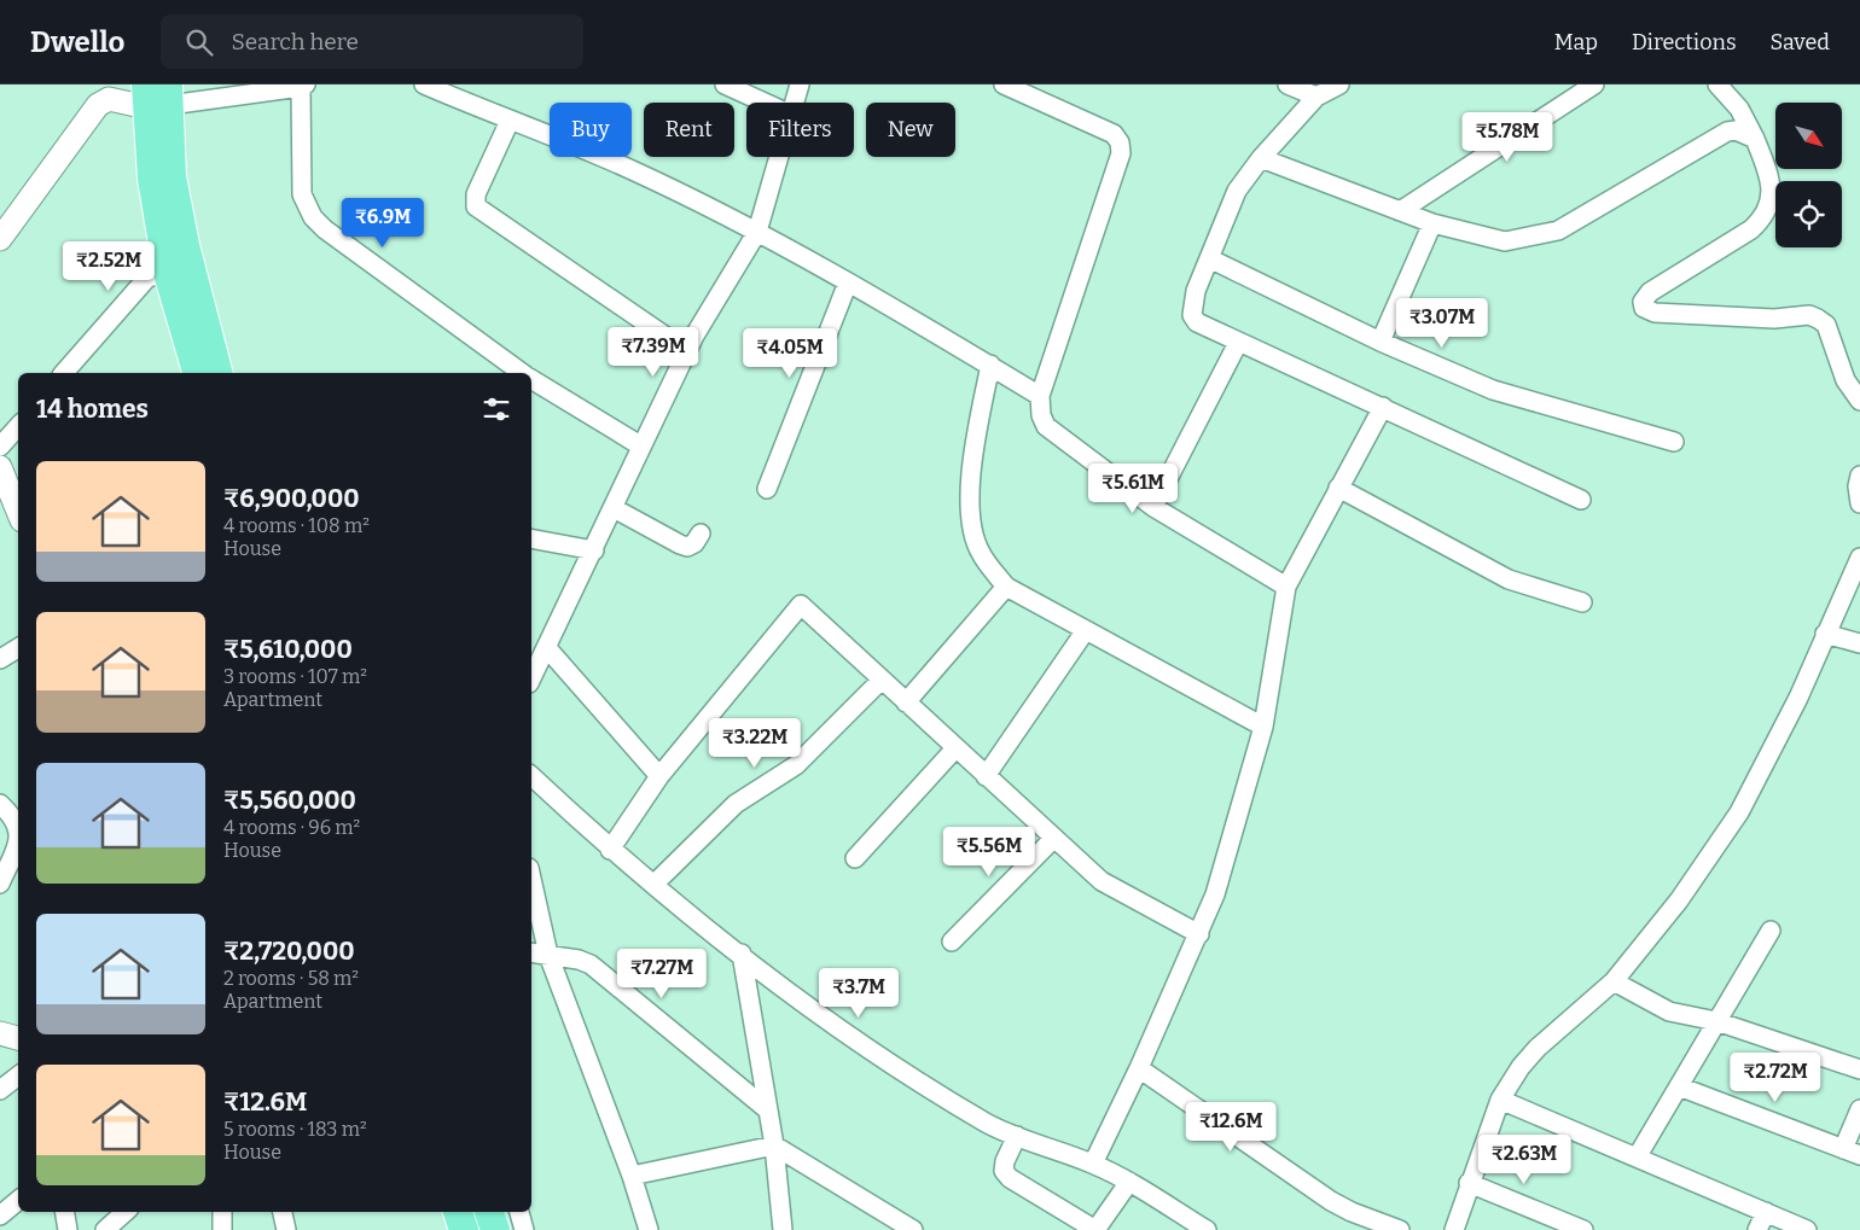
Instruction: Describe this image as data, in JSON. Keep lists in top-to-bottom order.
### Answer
{
  "north": "bottom right",
  "page": {
    "header": "Dwello",
    "search": "Search here",
    "nav": ["Map", "Directions", "Saved"],
    "chip": [
      "Buy",
      "Rent",
      "Filters",
      "New"
    ],
    "price": [
      "₹5.78M",
      "₹6.9M",
      "₹2.52M",
      "₹3.07M",
      "₹7.39M",
      "₹4.05M",
      "₹5.61M",
      "₹3.22M",
      "₹5.56M",
      "₹7.27M",
      "₹3.7M",
      "₹2.72M",
      "₹12.6M",
      "₹2.63M"
    ],
    "heading": "14 homes",
    "list": [
      {
        "name": "₹6,900,000",
        "note": "4 rooms · 108 m² · House"
      },
      {
        "name": "₹5,610,000",
        "note": "3 rooms · 107 m² · Apartment"
      },
      {
        "name": "₹5,560,000",
        "note": "4 rooms · 96 m² · House"
      },
      {
        "name": "₹2,720,000",
        "note": "2 rooms · 58 m² · Apartment"
      },
      {
        "name": "₹12.6M",
        "note": "5 rooms · 183 m² · House"
      }
    ]
  }
}
